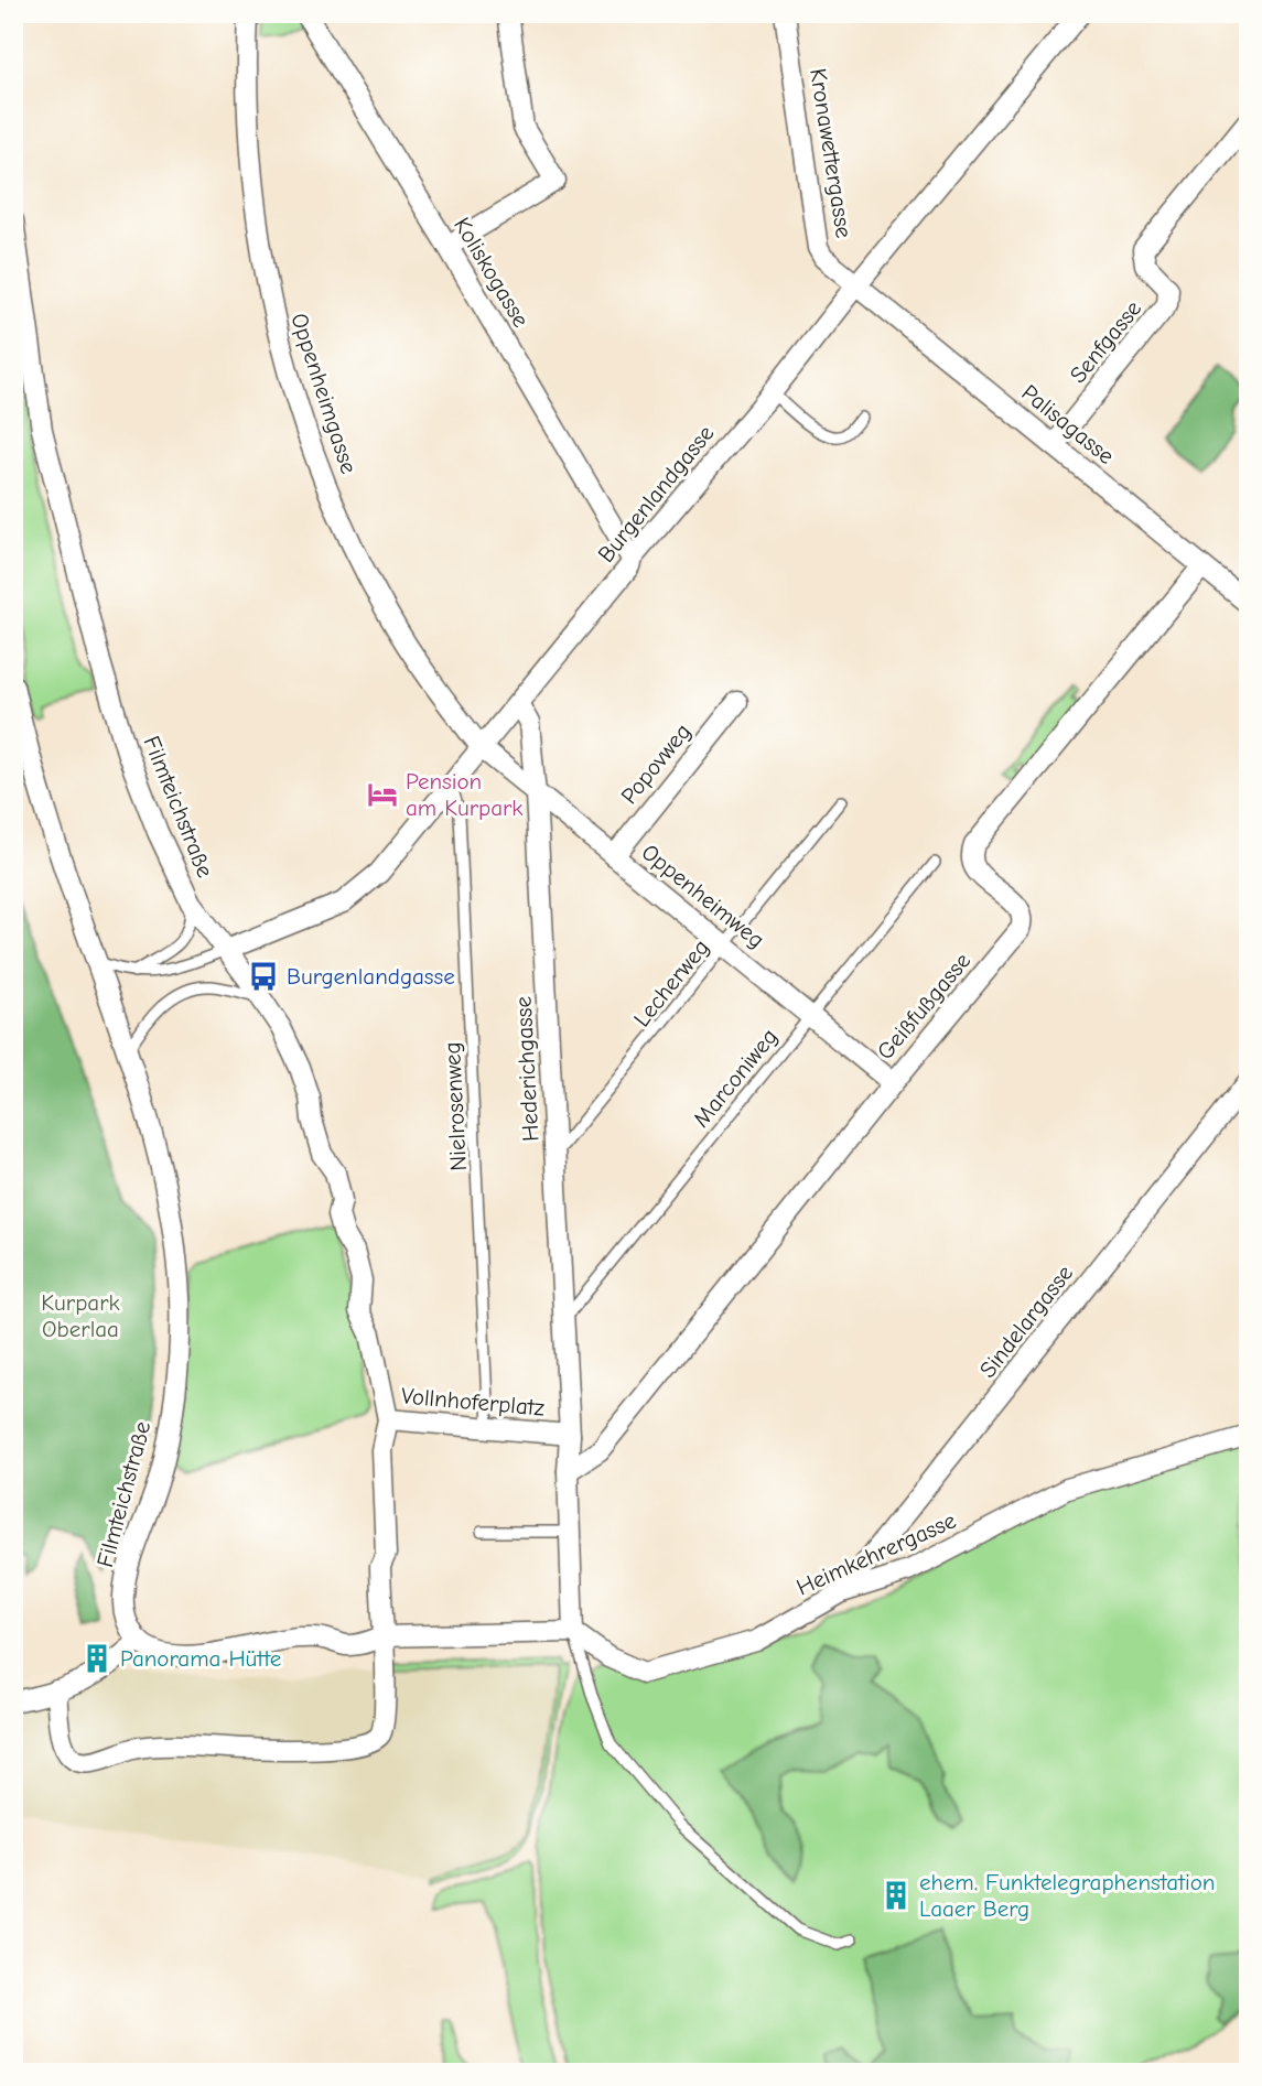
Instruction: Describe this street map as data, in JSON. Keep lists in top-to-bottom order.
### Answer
{
  "streets": {
    "street": [
      "Kronawettergasse",
      "Koliskogasse",
      "Senfgasse",
      "Oppenheimgasse",
      "Palisagasse",
      "Burgenlandgasse",
      "Popovweg",
      "Filmteichstraße",
      "Oppenheimweg",
      "Geißfußgasse",
      "Hederichgasse",
      "Sindelargasse",
      "Vollnhoferplatz",
      "Heimkehrergasse"
    ],
    "lane": ["Lecherweg", "Marconiweg", "Nielrosenweg"]
  },
  "crossings": [
    ["Kronawettergasse", "Palisagasse"],
    ["Kronawettergasse", "Burgenlandgasse"],
    ["Koliskogasse", "Burgenlandgasse"],
    ["Senfgasse", "Palisagasse"],
    ["Oppenheimgasse", "Burgenlandgasse"],
    ["Oppenheimgasse", "Oppenheimweg"],
    ["Palisagasse", "Burgenlandgasse"],
    ["Palisagasse", "Geißfußgasse"],
    ["Burgenlandgasse", "Filmteichstraße"],
    ["Burgenlandgasse", "Oppenheimweg"],
    ["Burgenlandgasse", "Hederichgasse"],
    ["Burgenlandgasse", "Nielrosenweg"],
    ["Popovweg", "Oppenheimweg"],
    ["Filmteichstraße", "Vollnhoferplatz"],
    ["Oppenheimweg", "Lecherweg"],
    ["Oppenheimweg", "Geißfußgasse"],
    ["Oppenheimweg", "Hederichgasse"],
    ["Oppenheimweg", "Marconiweg"],
    ["Lecherweg", "Hederichgasse"],
    ["Geißfußgasse", "Vollnhoferplatz"],
    ["Hederichgasse", "Marconiweg"],
    ["Hederichgasse", "Vollnhoferplatz"],
    ["Nielrosenweg", "Vollnhoferplatz"],
    ["Sindelargasse", "Heimkehrergasse"],
    ["Vollnhoferplatz", "Heimkehrergasse"]
  ],
  "parks": ["Kurpark Oberlaa"],
  "places": {
    "hotel": ["Pension am Kurpark"],
    "bus stop": ["Burgenlandgasse"],
    "building": ["Panorama Hütte", "ehem. Funktelegraphenstation Laaer Berg"]
  }
}
